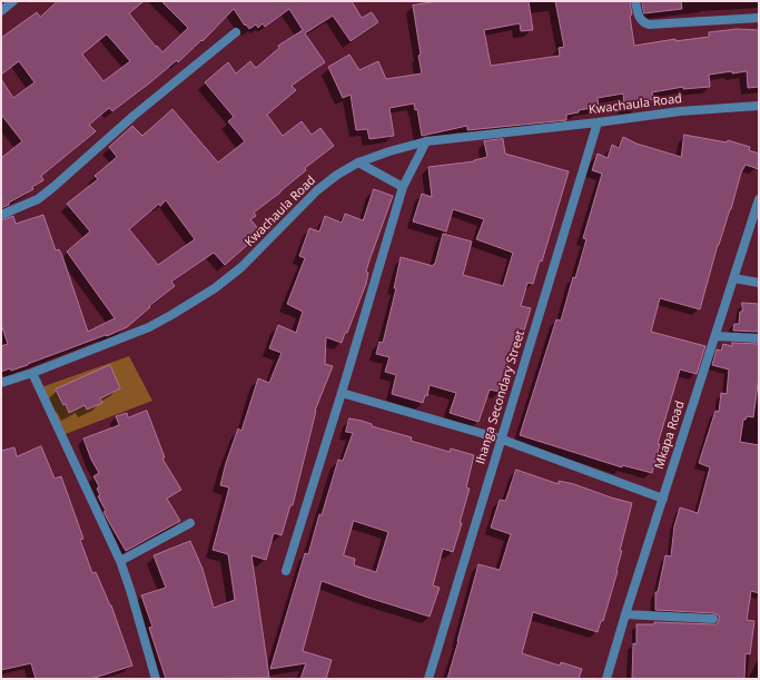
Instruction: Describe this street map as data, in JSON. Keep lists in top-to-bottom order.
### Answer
{
  "streets": {
    "street": ["Kwachaula Road", "Ihanga Secondary Street", "Mkapa Road"]
  },
  "crossings": [
    ["Kwachaula Road", "Ihanga Secondary Street"]
  ]
}
